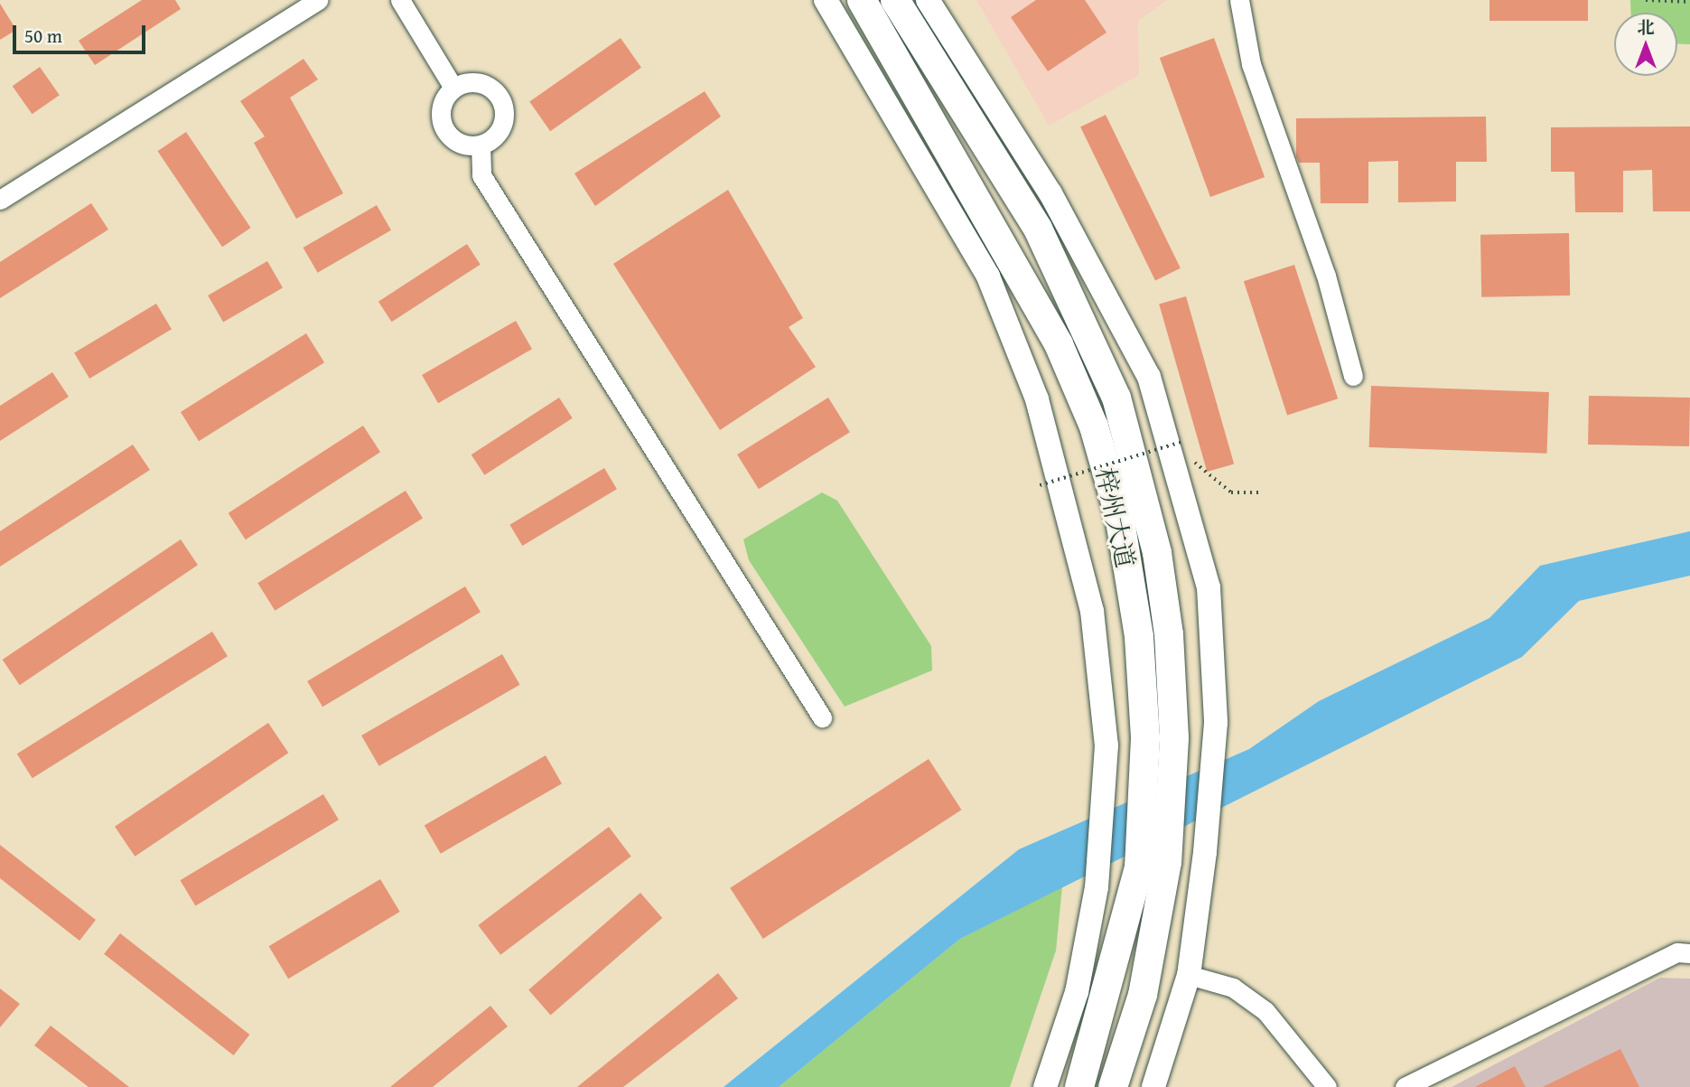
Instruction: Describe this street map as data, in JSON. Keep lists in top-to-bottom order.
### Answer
{
  "streets": {
    "highway": ["梓州大道"]
  },
  "scale_bar": "50 m",
  "north": "top"
}
